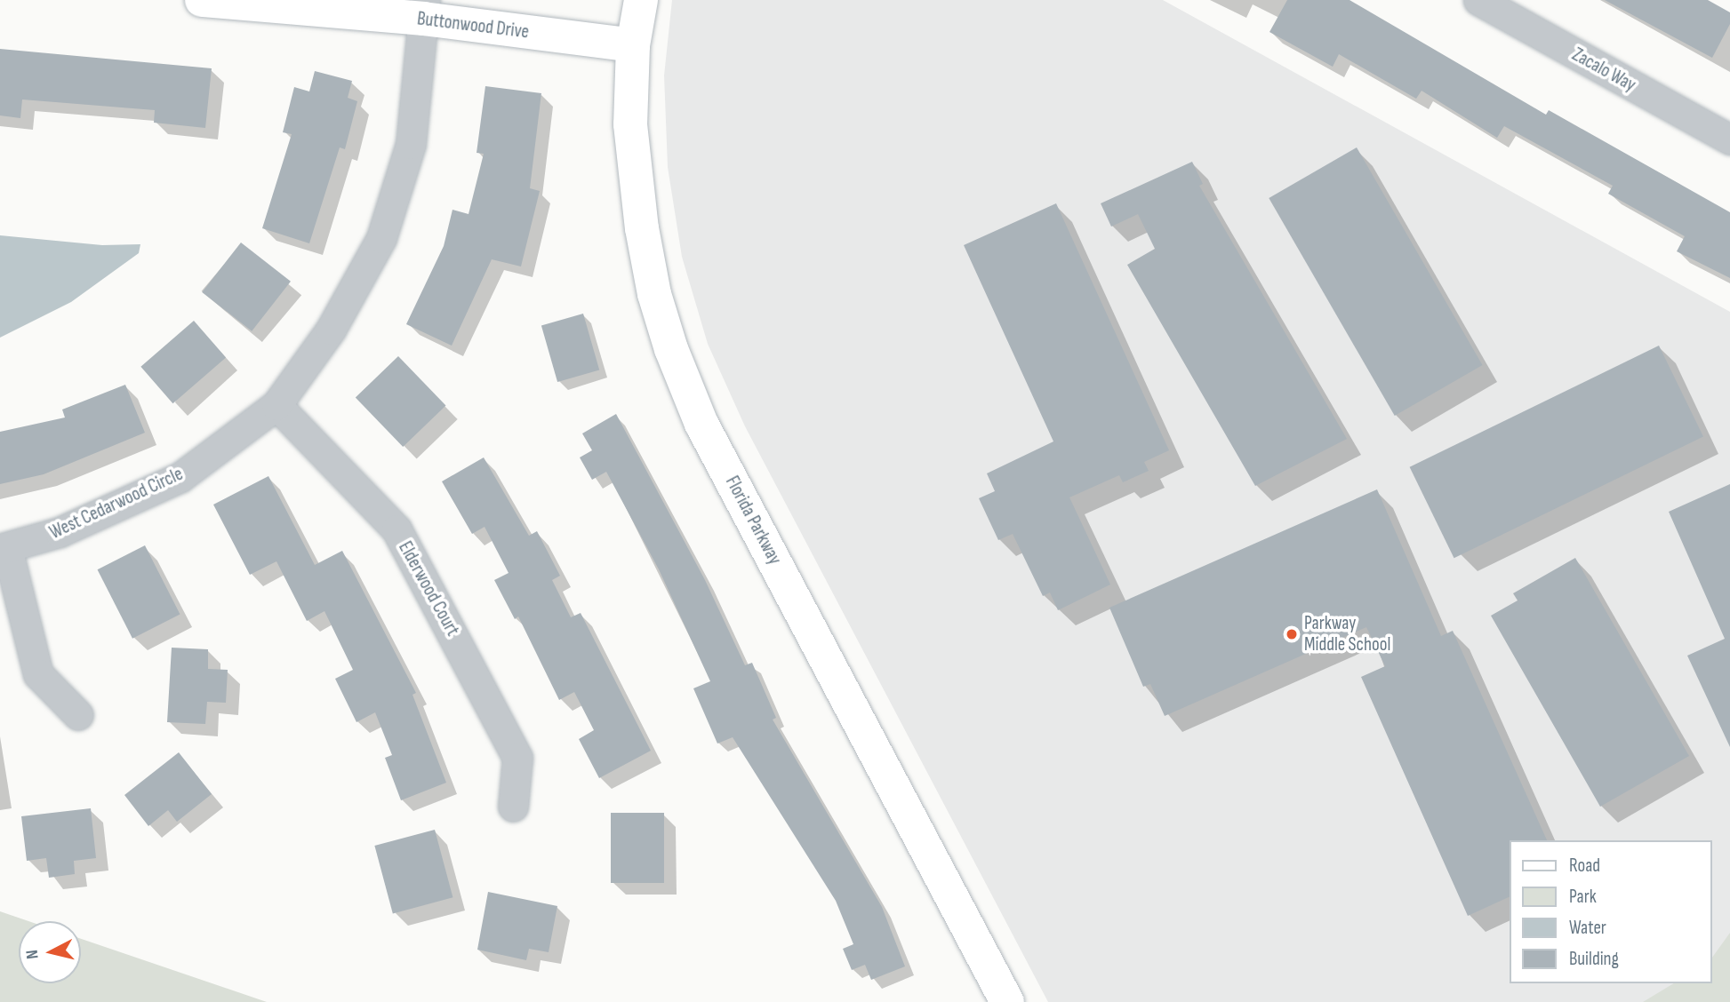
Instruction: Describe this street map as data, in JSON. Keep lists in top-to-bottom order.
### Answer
{
  "streets": {
    "street": [
      "Buttonwood Drive",
      "Zacalo Way",
      "West Cedarwood Circle",
      "Florida Parkway",
      "Elderwood Court"
    ]
  },
  "crossings": [
    ["Buttonwood Drive", "West Cedarwood Circle"],
    ["Buttonwood Drive", "Florida Parkway"],
    ["West Cedarwood Circle", "Elderwood Court"]
  ],
  "places": ["Parkway Middle School"],
  "legend": [
    "Road",
    "Park",
    "Water",
    "Building"
  ],
  "north": "left"
}
